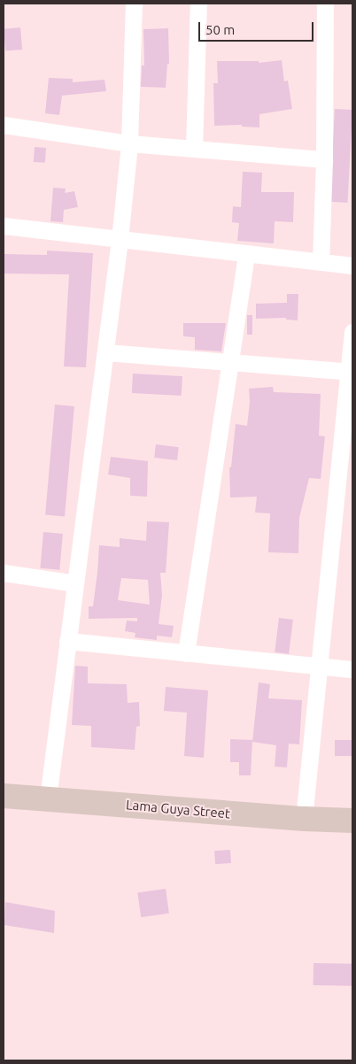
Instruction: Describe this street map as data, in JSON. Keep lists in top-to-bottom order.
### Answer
{
  "streets": {
    "street": ["Lama Guya Street"]
  },
  "scale_bar": "50 m"
}
